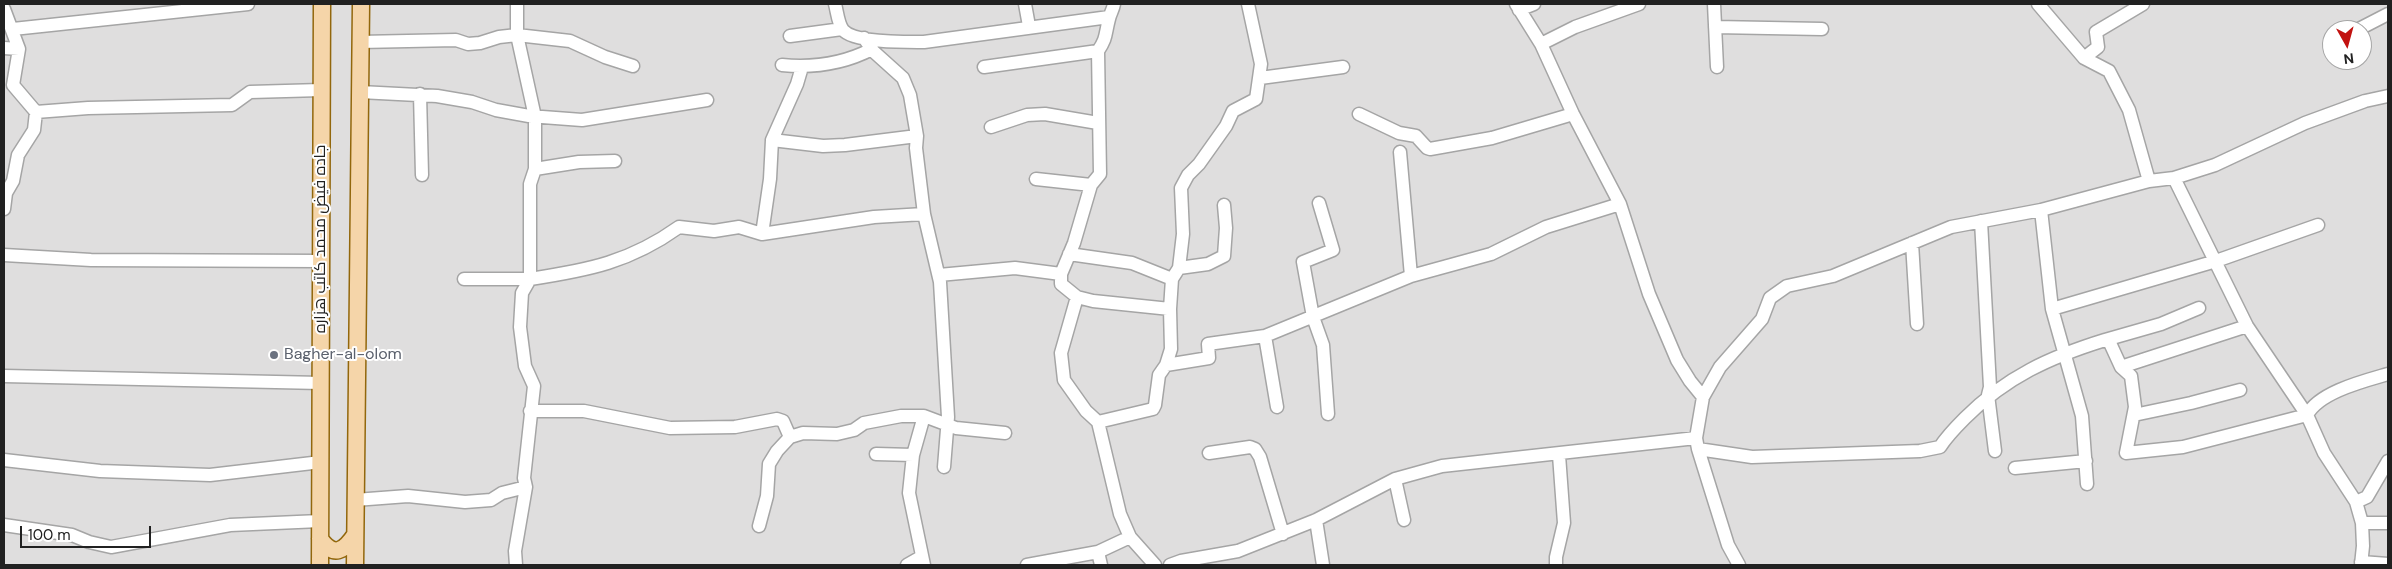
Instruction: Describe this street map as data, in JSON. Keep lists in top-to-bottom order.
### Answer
{
  "streets": {
    "main road": ["جاده فیض محمد کاتب هزاره"]
  },
  "places": ["Bagher-al-olom"],
  "scale_bar": "100 m",
  "north": "bottom"
}
